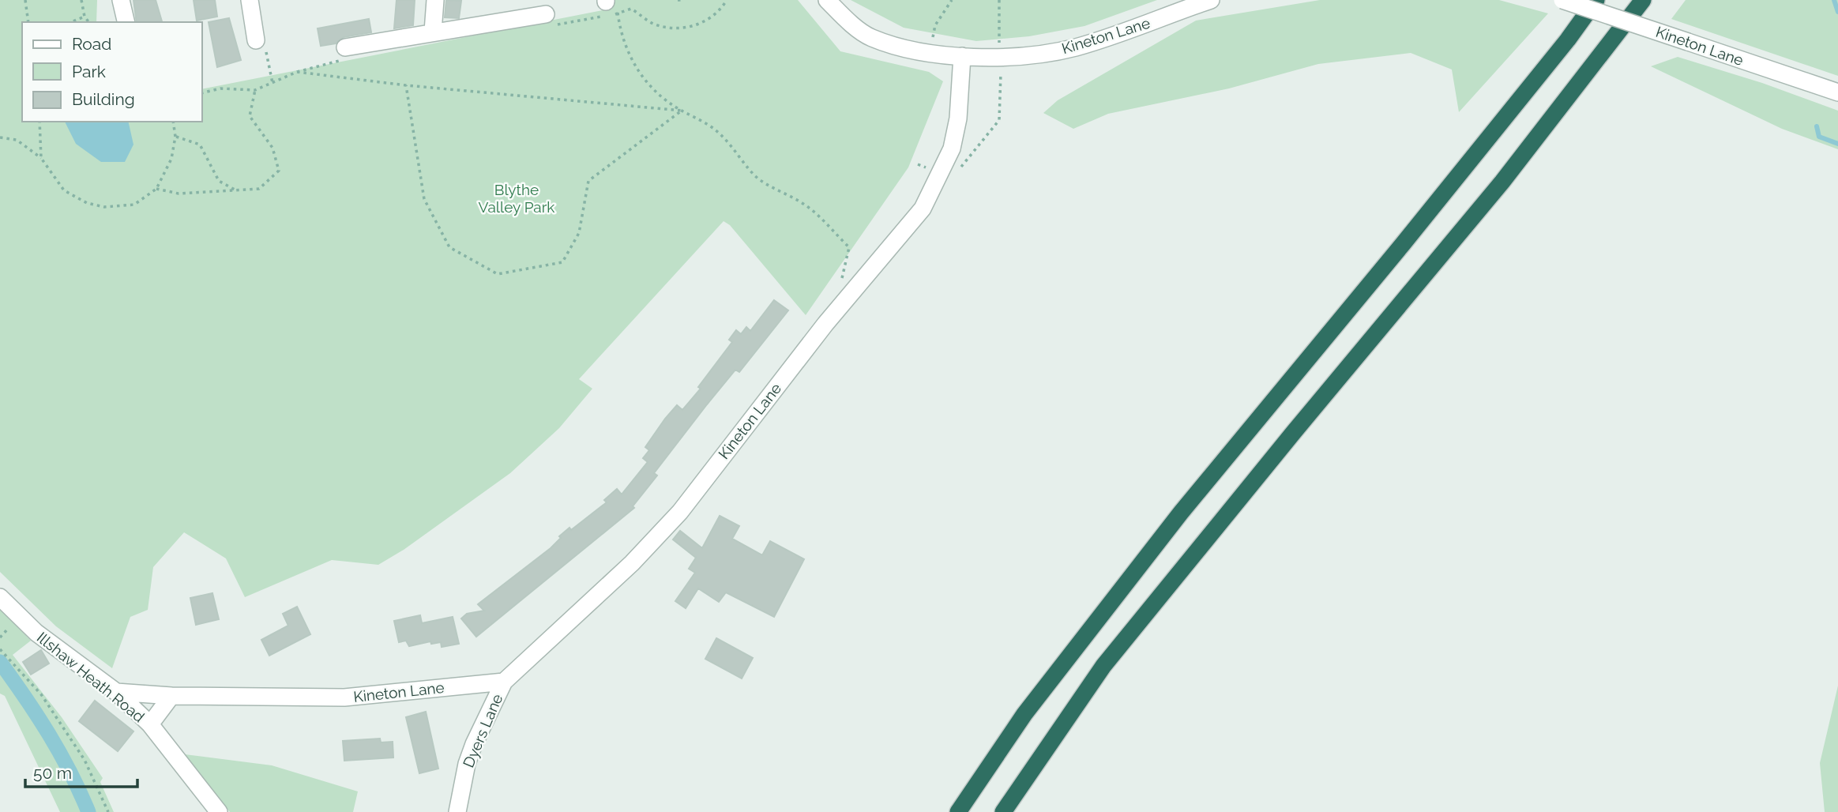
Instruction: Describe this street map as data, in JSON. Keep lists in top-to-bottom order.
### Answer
{
  "streets": {
    "street": ["Kineton Lane", "Illshaw Heath Road", "Dyers Lane"]
  },
  "crossings": [
    ["Kineton Lane", "Illshaw Heath Road"],
    ["Kineton Lane", "Dyers Lane"]
  ],
  "parks": ["Blythe Valley Park"],
  "legend": ["Road", "Park", "Building"],
  "scale_bar": "50 m"
}
